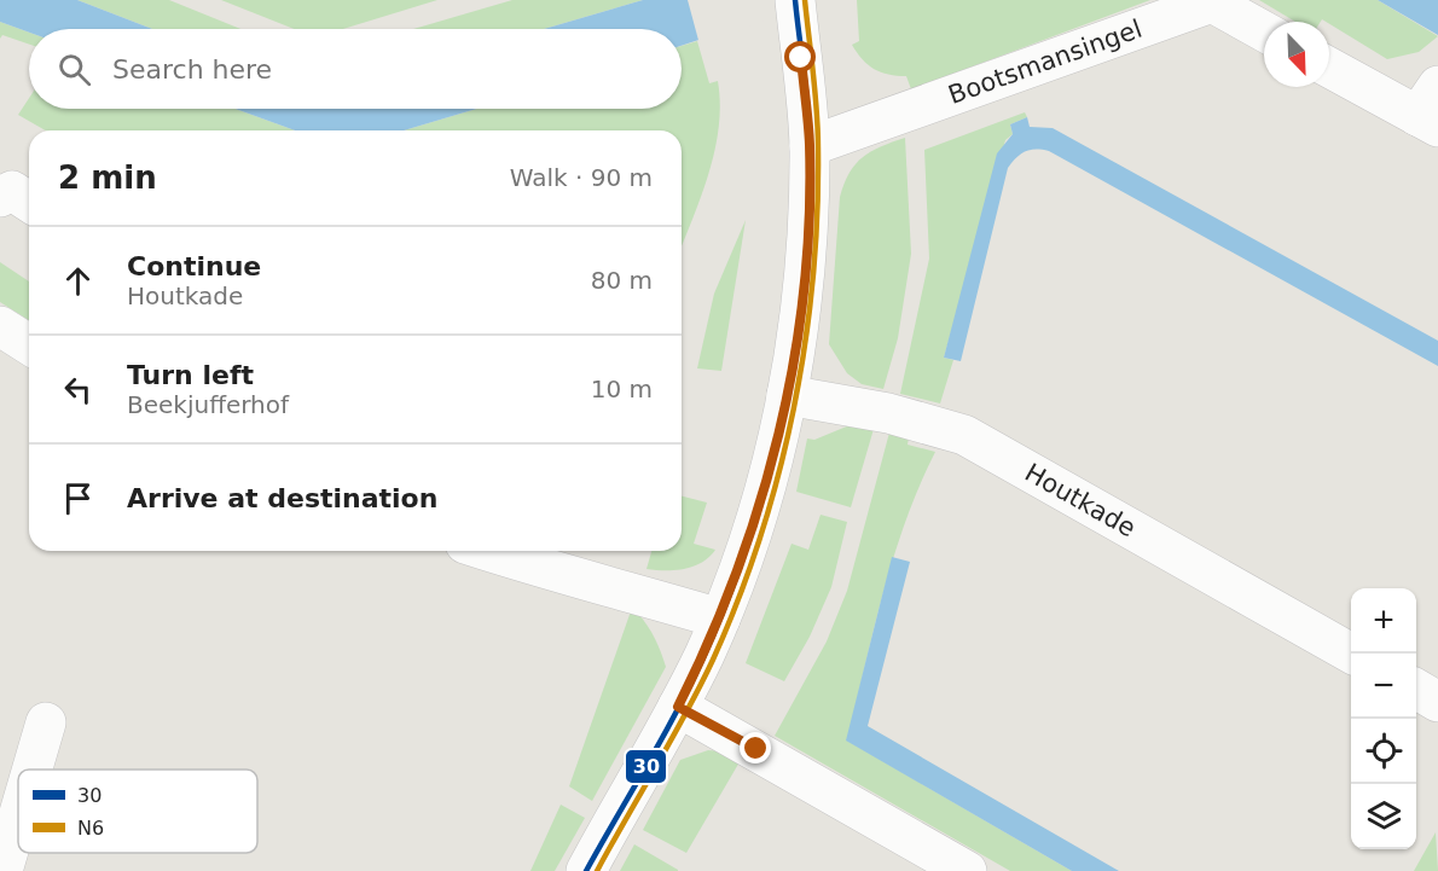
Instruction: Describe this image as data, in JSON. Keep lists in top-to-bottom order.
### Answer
{
  "streets": {
    "street": ["Bootsmansingel", "Houtkade"]
  },
  "lines": ["transit line 30", "transit line N6"],
  "legend": ["30", "N6"],
  "north": "bottom right",
  "page": {
    "search": "Search here",
    "heading": ["2 min", "Walk · 90 m"],
    "list": [
      ["Continue", "Houtkade", "80 m"],
      ["Turn left", "Beekjufferhof", "10 m"],
      "Arrive at destination"
    ],
    "map_buttons": ["+", "−"]
  }
}
